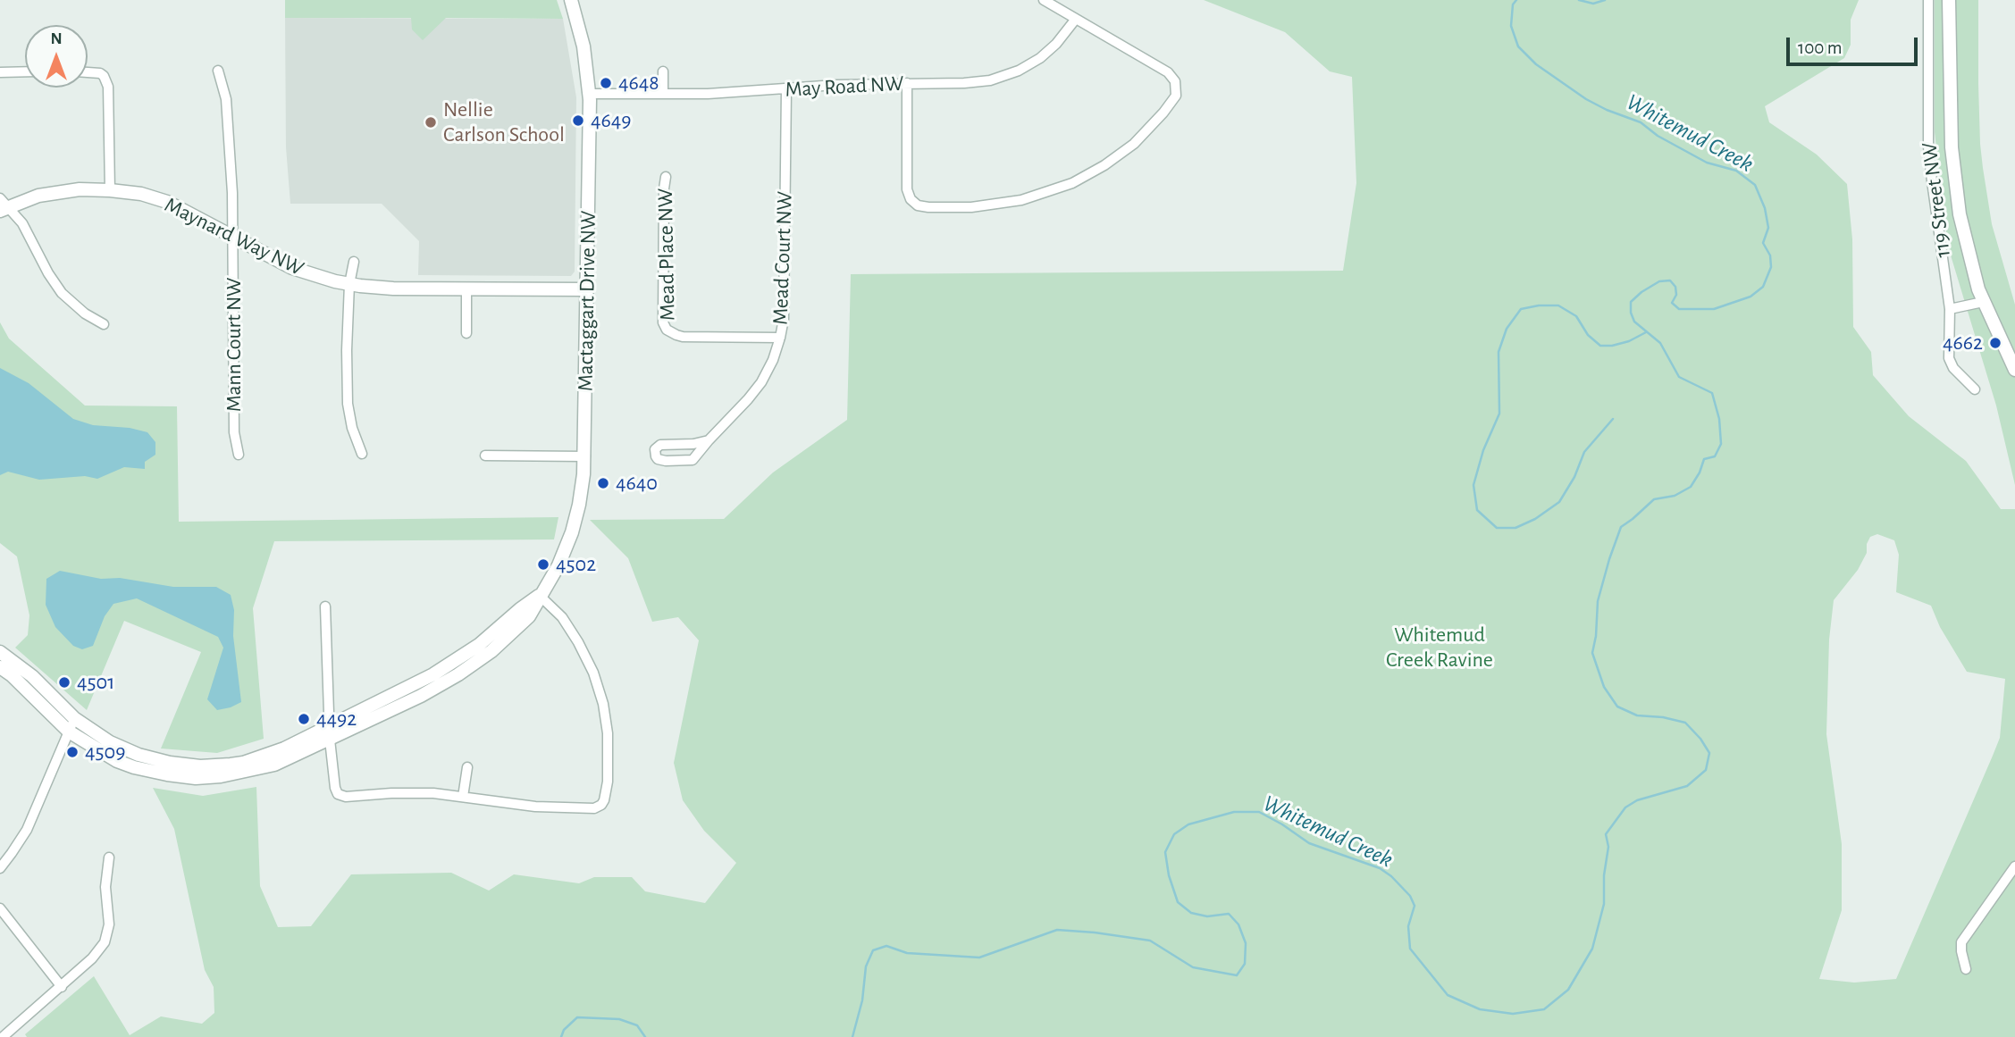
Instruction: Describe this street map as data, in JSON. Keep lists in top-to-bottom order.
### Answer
{
  "streets": {
    "street": [
      "May Road NW",
      "119 Street NW",
      "Maynard Way NW",
      "Mead Place NW",
      "Mead Court NW",
      "Mactaggart Drive NW",
      "Mann Court NW"
    ]
  },
  "crossings": [
    ["May Road NW", "Mead Court NW"],
    ["May Road NW", "Mactaggart Drive NW"],
    ["Maynard Way NW", "Mactaggart Drive NW"],
    ["Maynard Way NW", "Mann Court NW"],
    ["Mead Place NW", "Mead Court NW"]
  ],
  "water": ["Whitemud Creek"],
  "parks": ["Whitemud Creek Ravine"],
  "places": [
    "4648",
    "4649",
    "Nellie Carlson School",
    "4662",
    "4640",
    "4502",
    "4501",
    "4492",
    "4509"
  ],
  "scale_bar": "100 m",
  "north": "top"
}
